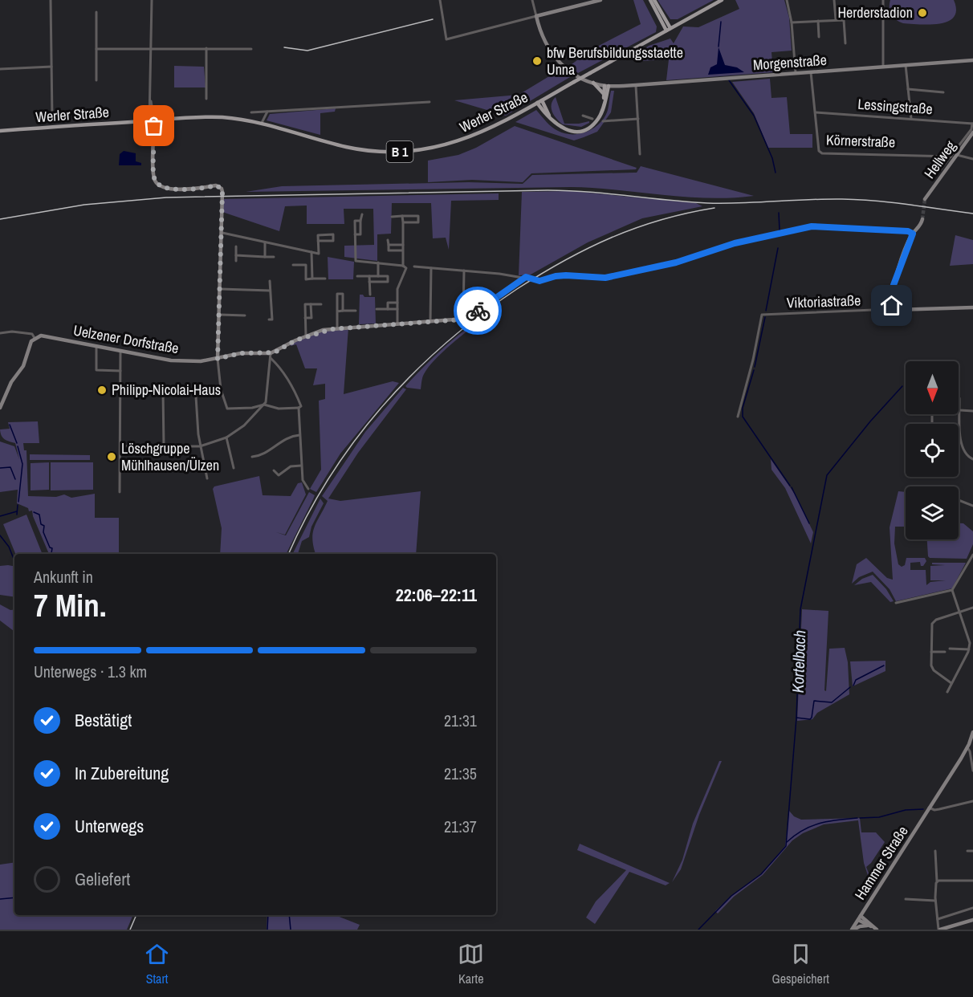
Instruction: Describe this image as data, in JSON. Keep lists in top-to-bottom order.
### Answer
{
  "streets": {
    "main road": ["Werler Straße", "B 1"],
    "street": [
      "Morgenstraße",
      "Lessingstraße",
      "Körnerstraße",
      "Hellweg",
      "Viktoriastraße",
      "Uelzener Dorfstraße",
      "Hammer Straße"
    ]
  },
  "crossings": [
    ["Morgenstraße", "Körnerstraße"],
    ["Lessingstraße", "Körnerstraße"],
    ["Lessingstraße", "Hellweg"],
    ["Werler Straße", "B 1"],
    ["Körnerstraße", "Hellweg"]
  ],
  "water": ["Kortelbach"],
  "places": [
    "Herderstadion",
    "bfw Berufsbildungsstaette Unna",
    "Philipp-Nicolai-Haus",
    "Löschgruppe Mühlhausen/Ülzen"
  ],
  "north": "bottom",
  "page": {
    "heading": ["7 Min.", "Ankunft in", "22:06–22:11"],
    "bar": "Unterwegs · 1.3 km",
    "list": [
      ["Bestätigt", "21:31"],
      ["In Zubereitung", "21:35"],
      ["Unterwegs", "21:37"],
      "Geliefert"
    ],
    "tabs": ["Start", "Karte", "Gespeichert"]
  }
}
